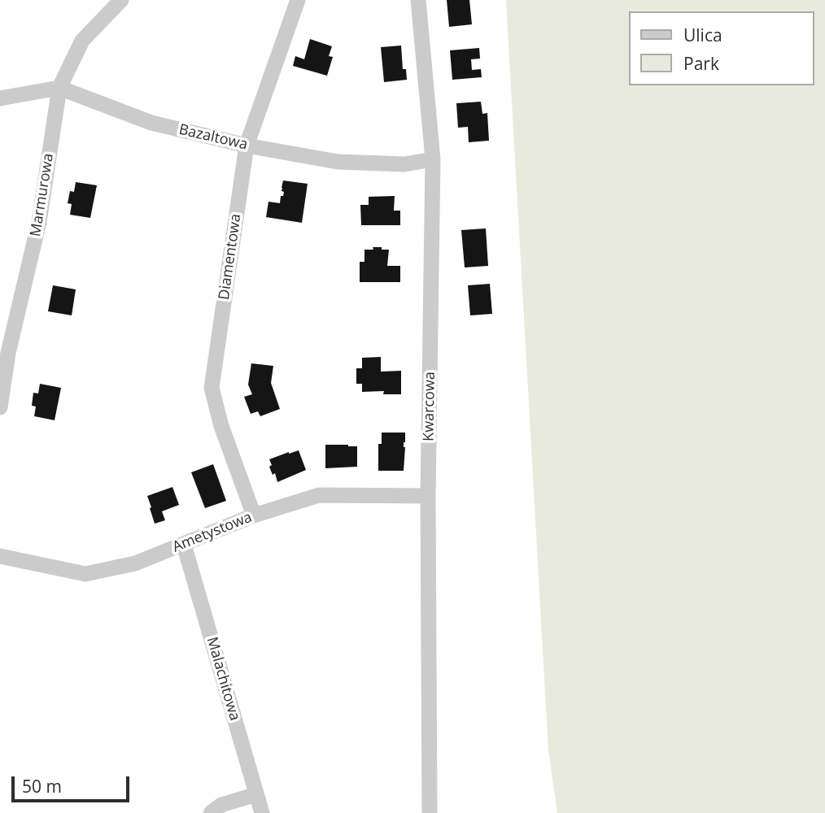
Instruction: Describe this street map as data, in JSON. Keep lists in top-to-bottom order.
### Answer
{
  "streets": {
    "street": [
      "Bazaltowa",
      "Marmurowa",
      "Diamentowa",
      "Kwarcowa",
      "Ametystowa",
      "Malachitowa"
    ]
  },
  "crossings": [
    ["Bazaltowa", "Marmurowa"],
    ["Bazaltowa", "Diamentowa"],
    ["Bazaltowa", "Kwarcowa"],
    ["Diamentowa", "Ametystowa"],
    ["Kwarcowa", "Ametystowa"],
    ["Ametystowa", "Malachitowa"]
  ],
  "legend": ["Ulica", "Park"],
  "scale_bar": "50 m"
}
